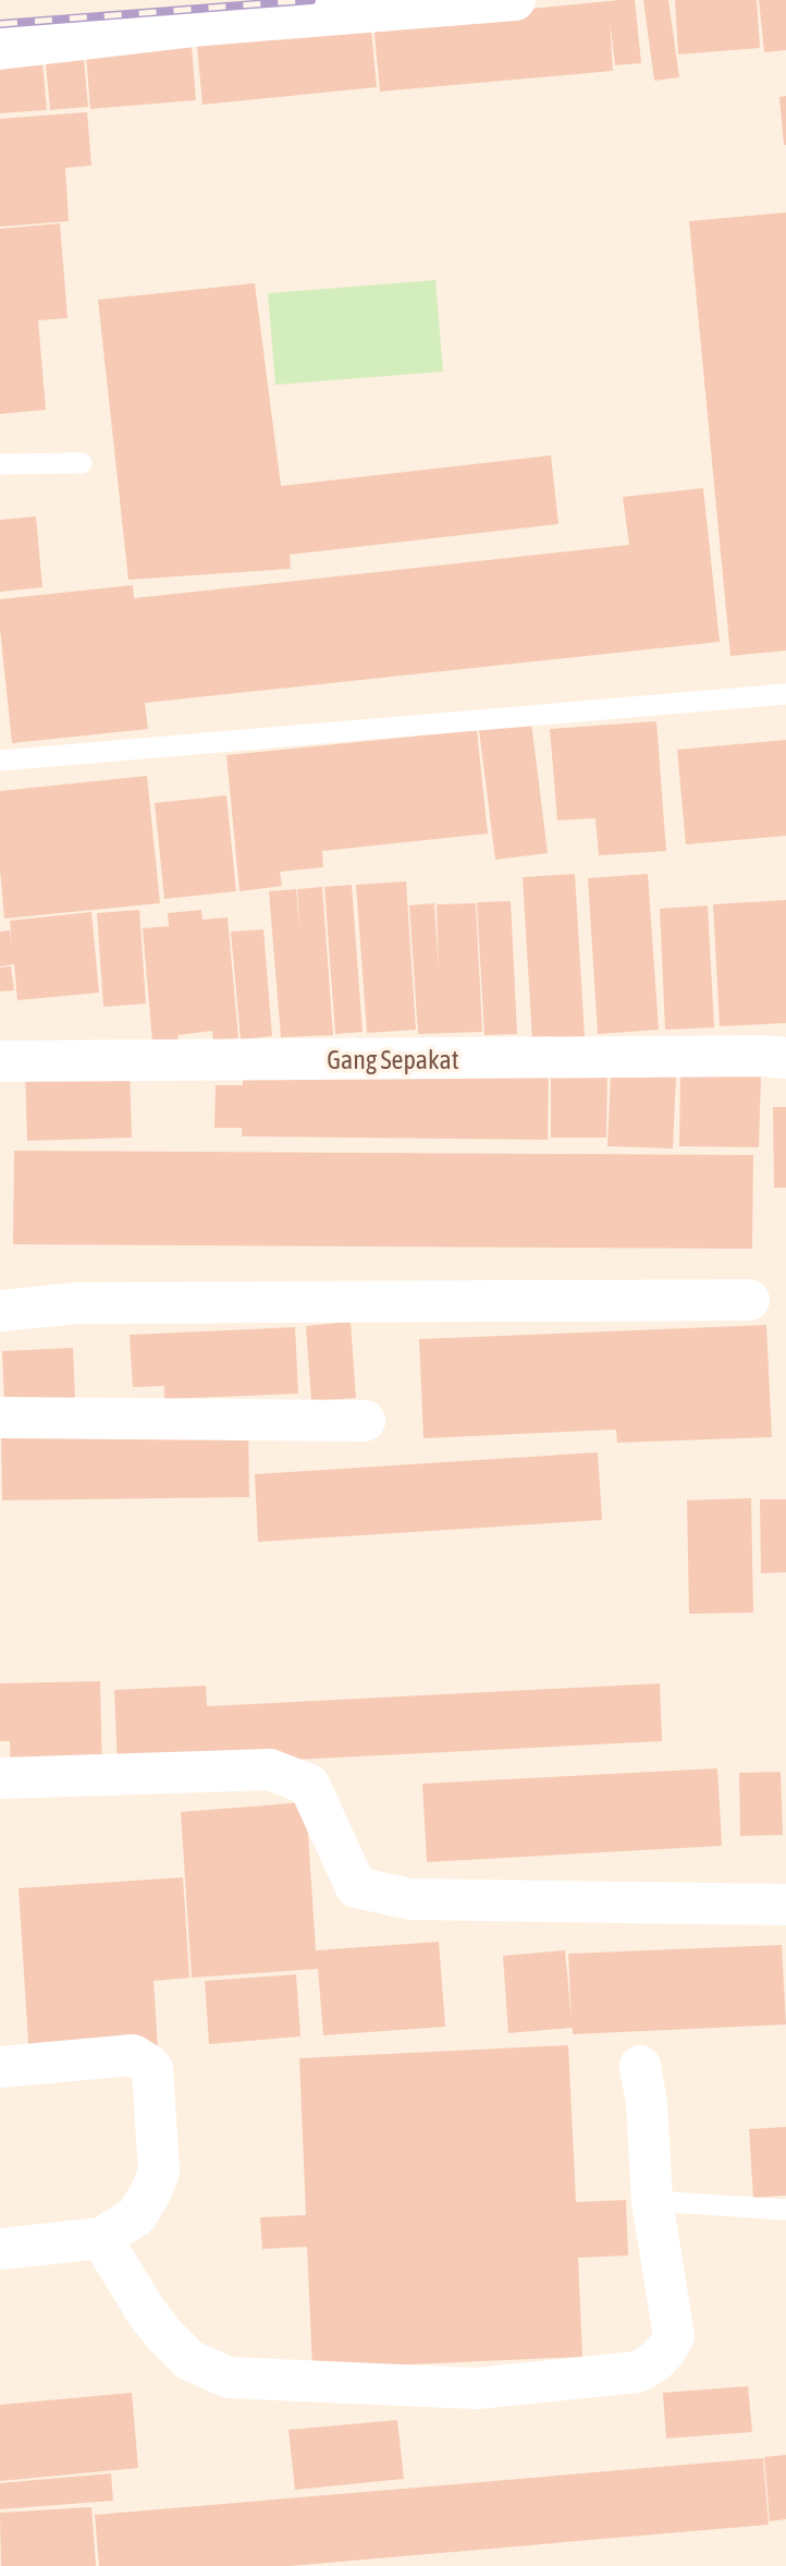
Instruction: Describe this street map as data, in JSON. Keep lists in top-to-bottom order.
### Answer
{
  "streets": {
    "street": ["Gang Sepakat"]
  }
}
